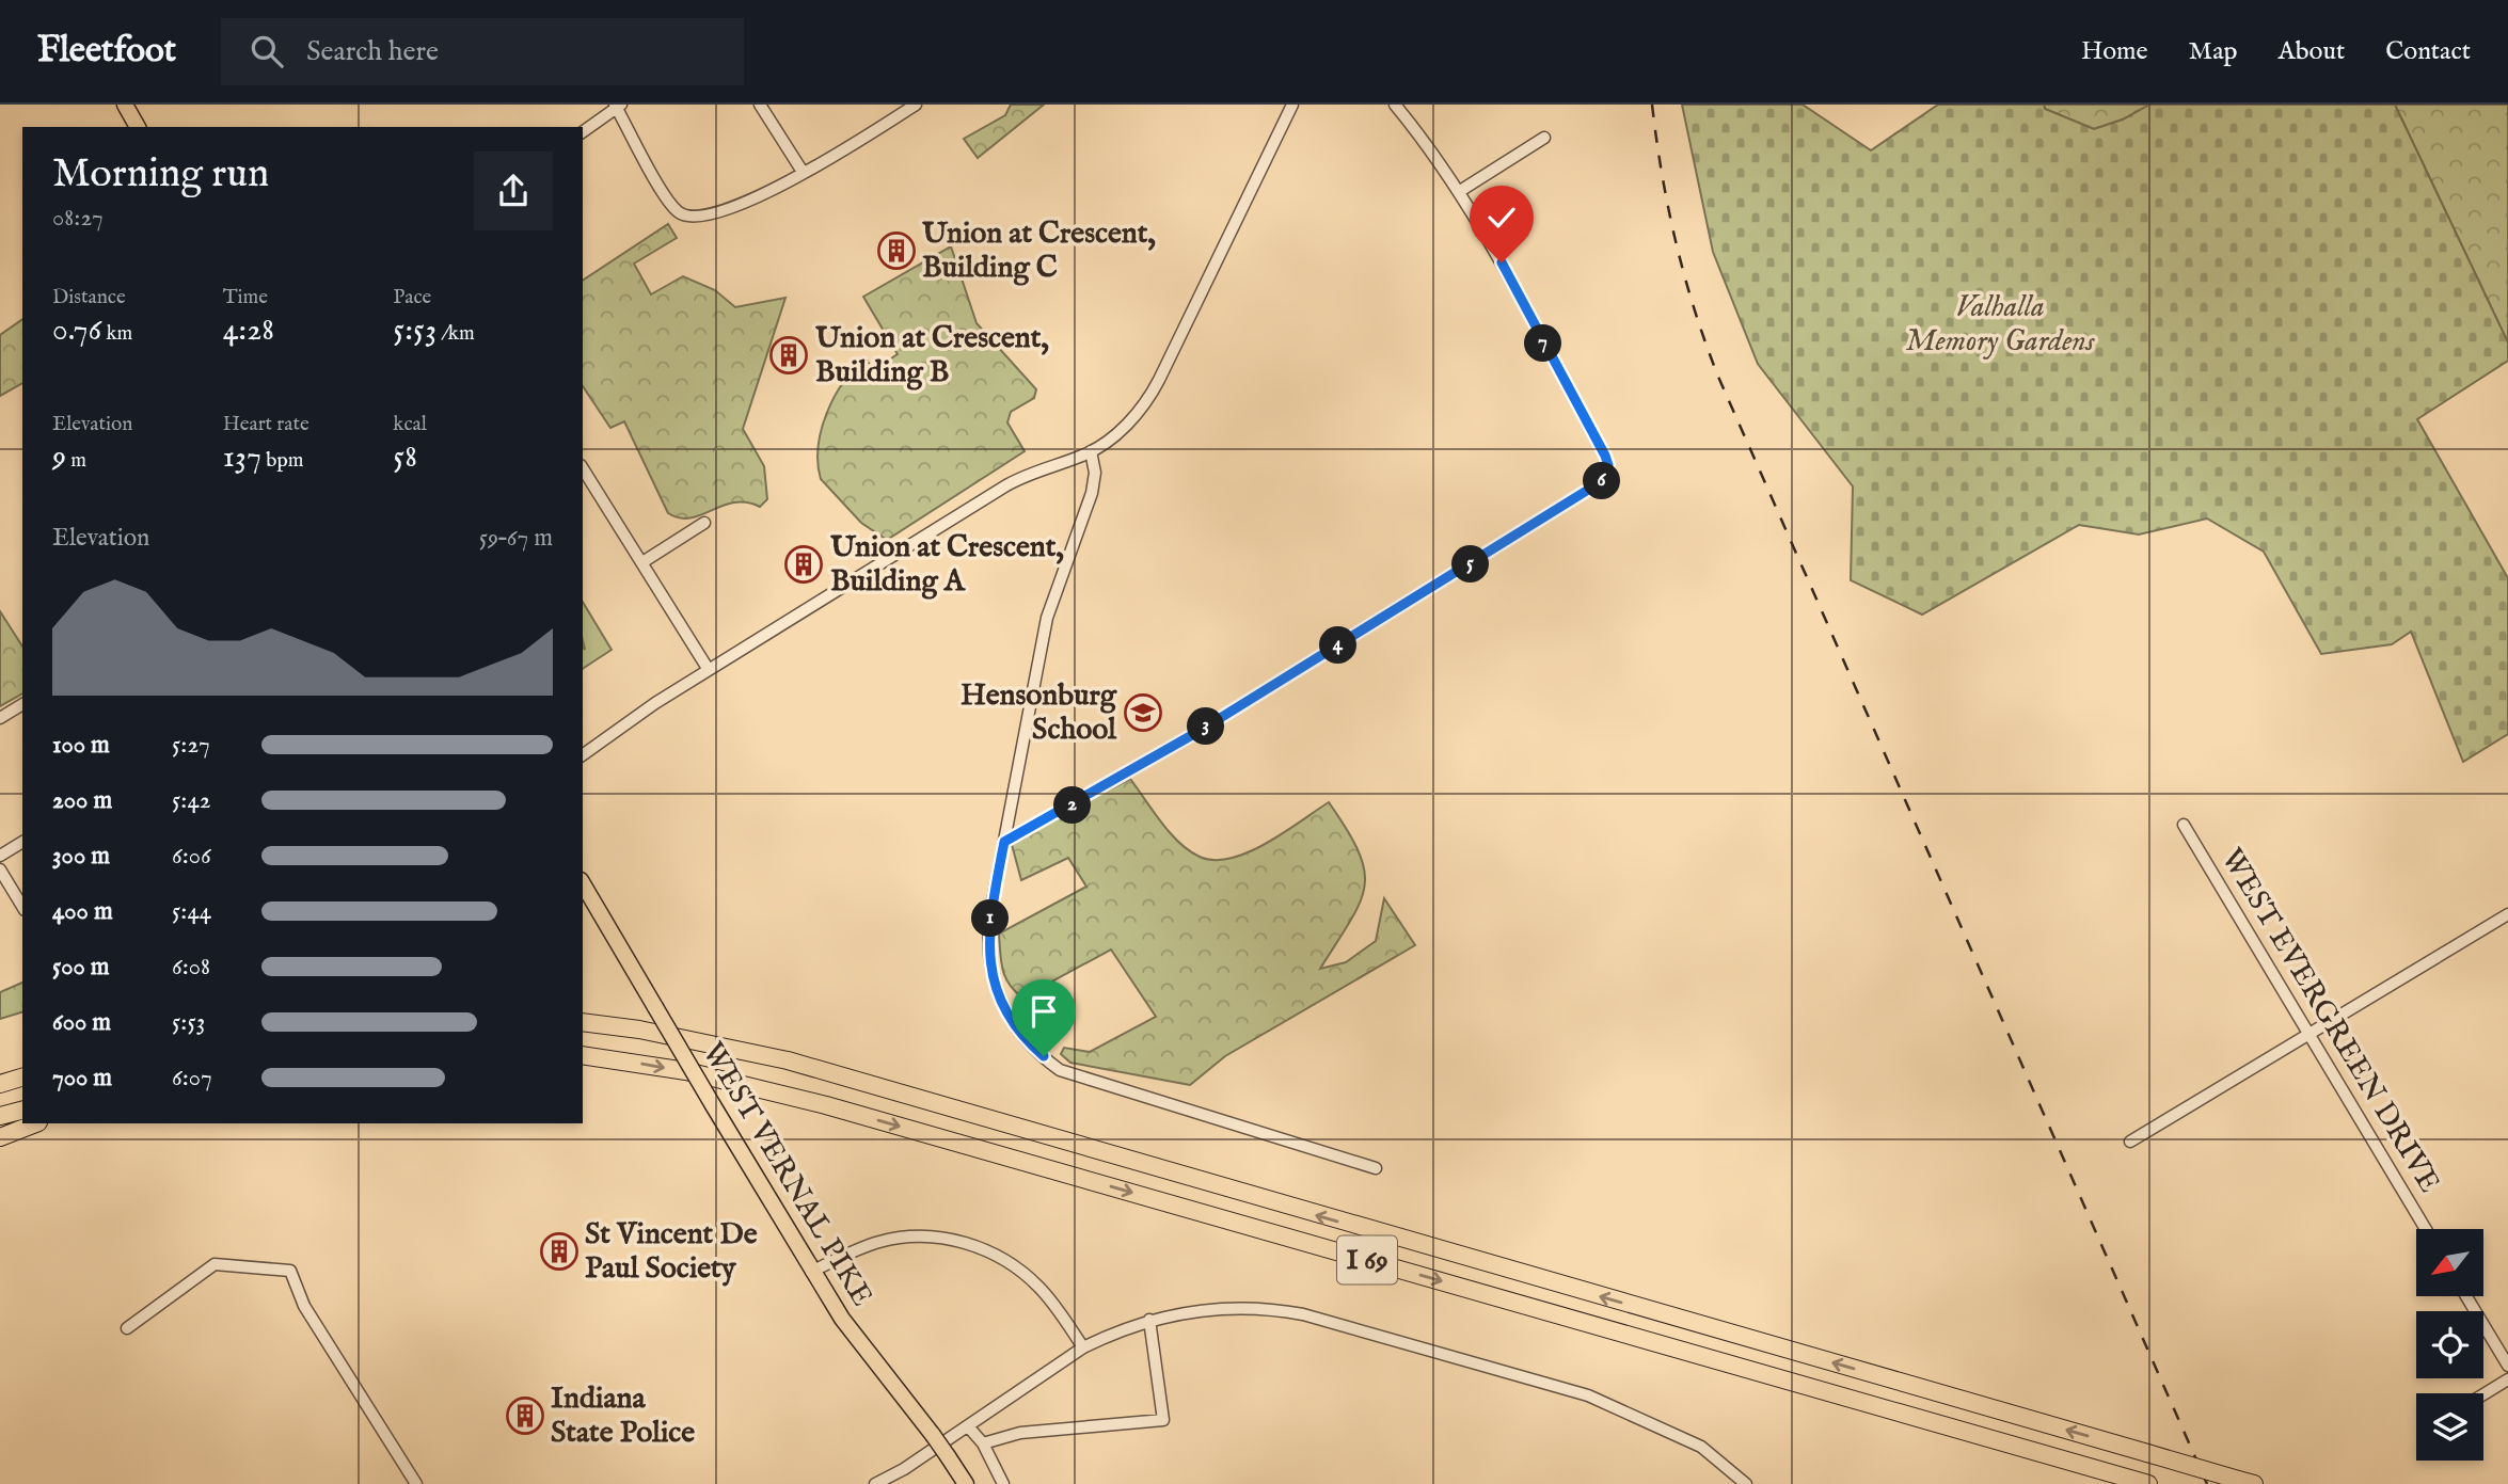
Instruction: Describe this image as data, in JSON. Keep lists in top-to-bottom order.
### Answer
{
  "streets": {
    "highway": ["I 69"],
    "main road": ["WEST VERNAL PIKE"],
    "street": ["WEST EVERGREEN DRIVE"]
  },
  "parks": ["Valhalla Memory Gardens"],
  "places": {
    "building": [
      "Union at Crescent, Building C",
      "Union at Crescent, Building B",
      "Union at Crescent, Building A",
      "St Vincent De Paul Society",
      "Indiana State Police"
    ],
    "school or university": ["Hensonburg School"]
  },
  "north": "bottom left",
  "page": {
    "header": "Fleetfoot",
    "search": "Search here",
    "nav": [
      "Home",
      "Map",
      "About",
      "Contact"
    ],
    "heading": ["Morning run", "08:27"],
    "stats": [
      ["Distance", "0.76 km"],
      ["Time", "4:28"],
      ["Pace", "5:53 /km"],
      ["Elevation", "9 m"],
      ["Heart rate", "137 bpm"],
      ["kcal", "58"]
    ],
    "pins": [
      "7",
      "6",
      "5",
      "4",
      "3",
      "2",
      "1"
    ],
    "chart": ["Elevation", "59–67 m"],
    "list": [
      {
        "name": "100 m",
        "note": "5:27"
      },
      {
        "name": "200 m",
        "note": "5:42"
      },
      {
        "name": "300 m",
        "note": "6:06"
      },
      {
        "name": "400 m",
        "note": "5:44"
      },
      {
        "name": "500 m",
        "note": "6:08"
      },
      {
        "name": "600 m",
        "note": "5:53"
      },
      {
        "name": "700 m",
        "note": "6:07"
      }
    ]
  }
}
